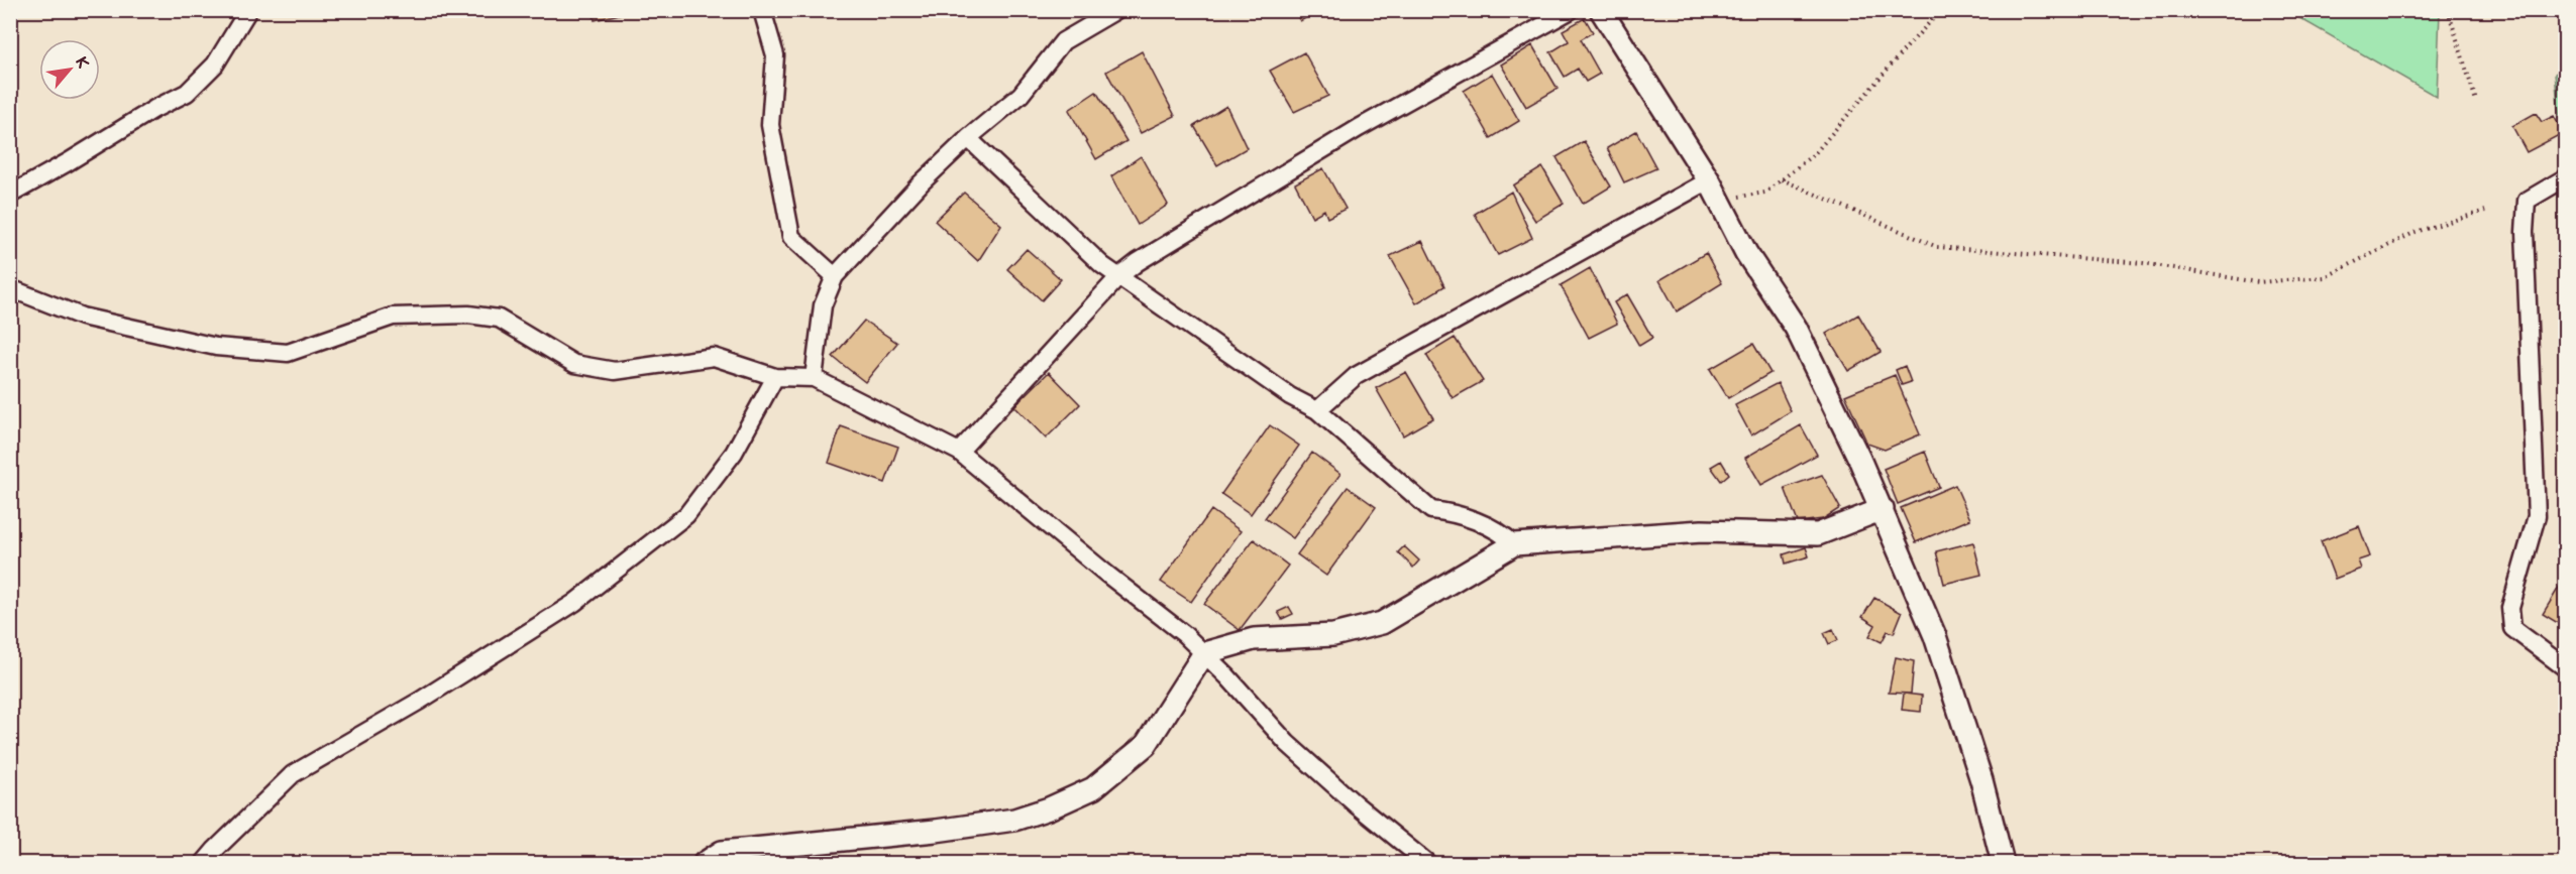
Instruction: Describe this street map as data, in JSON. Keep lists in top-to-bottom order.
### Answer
{
  "north": "top right"
}
